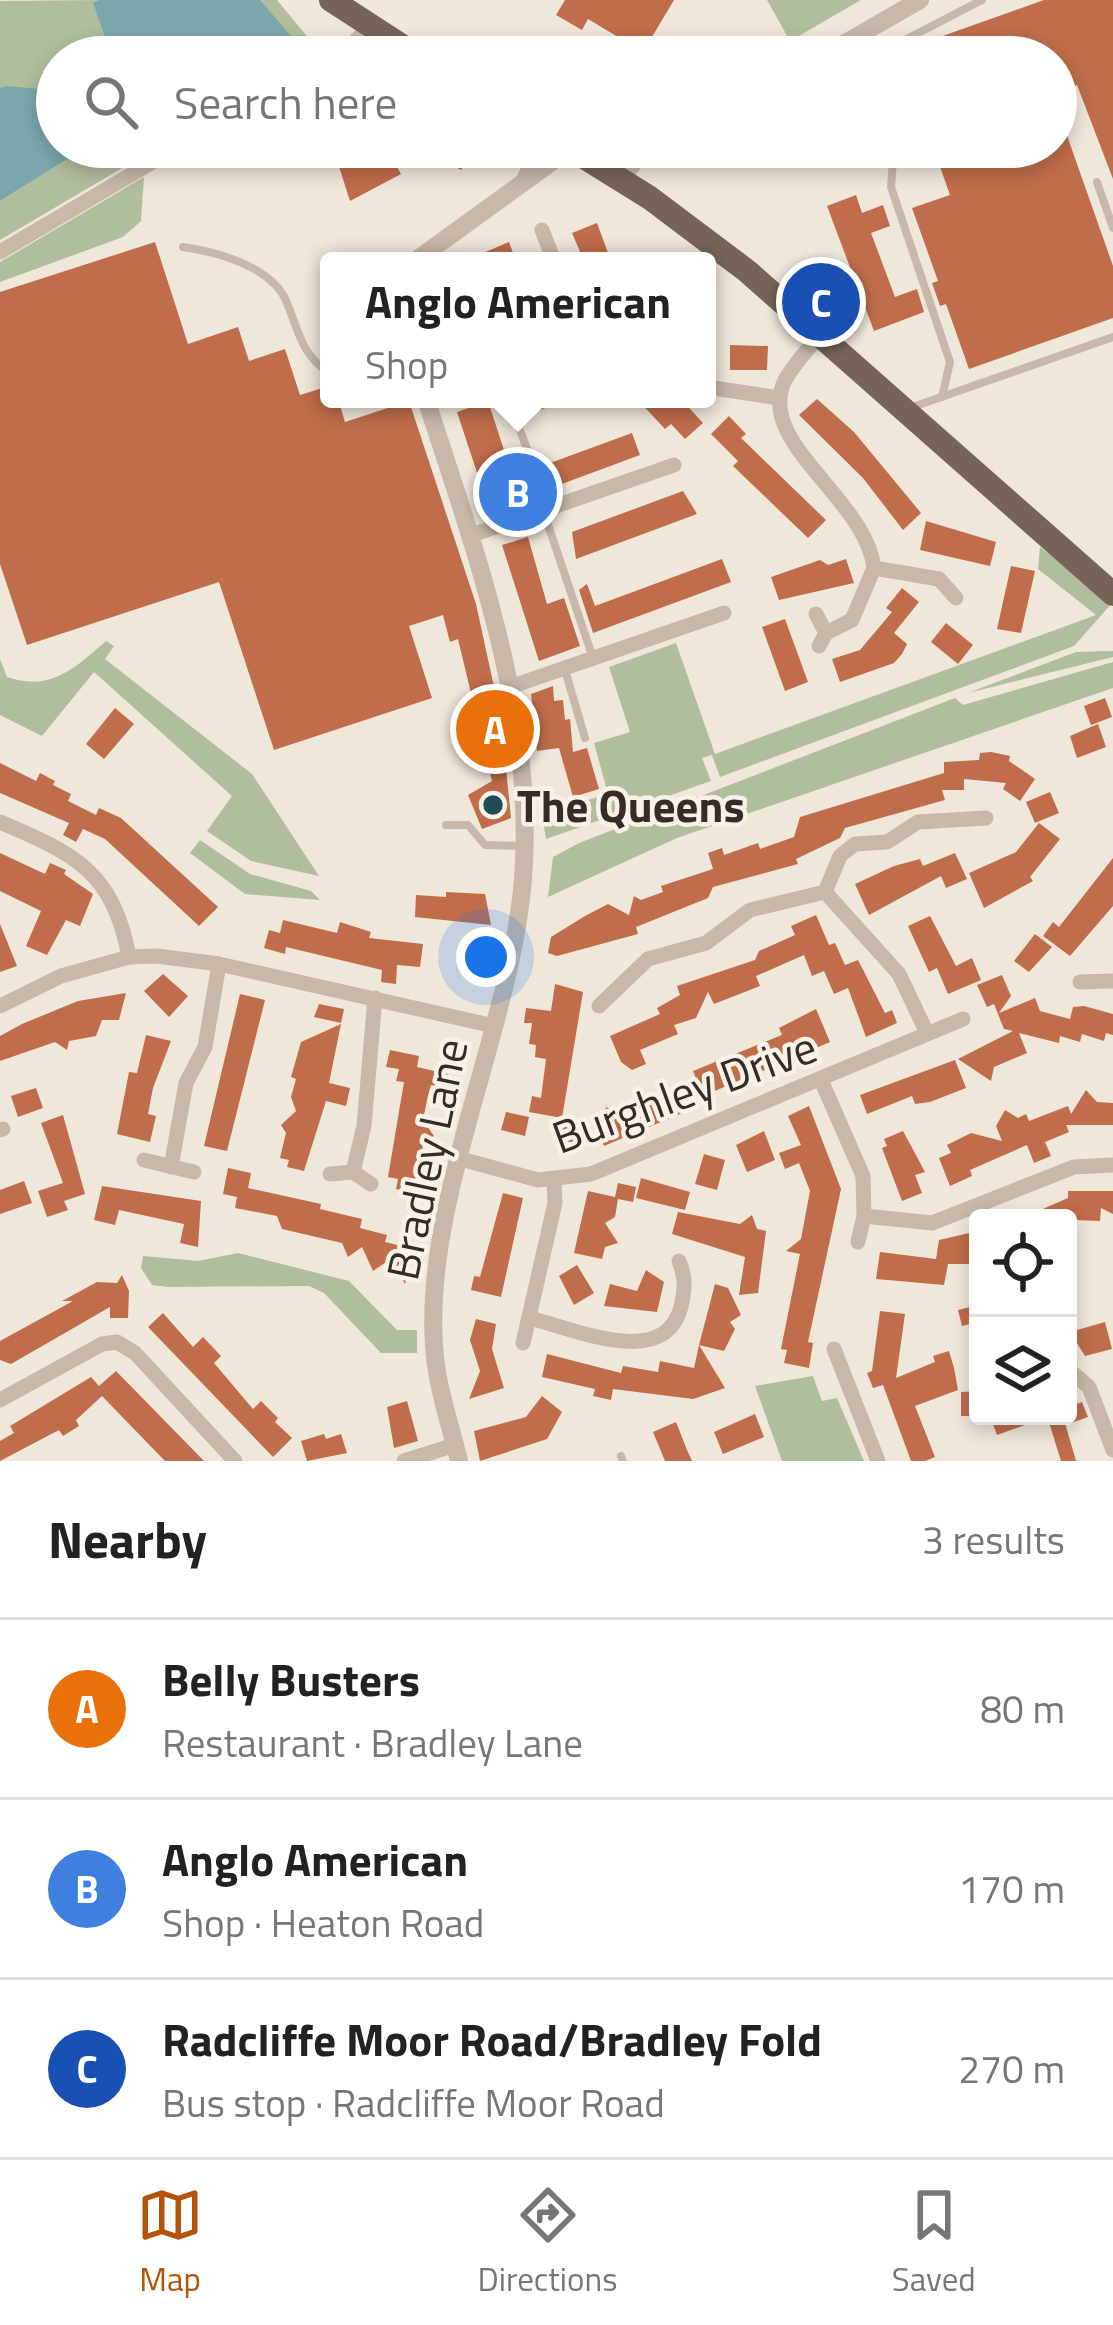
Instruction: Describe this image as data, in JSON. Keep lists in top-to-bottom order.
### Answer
{
  "streets": {
    "street": ["Burghley Drive", "Bradley Lane"]
  },
  "crossings": [
    ["Burghley Drive", "Bradley Lane"]
  ],
  "places": ["The Queens"],
  "page": {
    "search": "Search here",
    "popup": ["Anglo American", "Shop"],
    "pins": ["C", "B", "A"],
    "heading": ["Nearby", "3 results"],
    "list": [
      {
        "mark": "A",
        "name": "Belly Busters",
        "note": "Restaurant · Bradley Lane",
        "value": "80 m"
      },
      {
        "mark": "B",
        "name": "Anglo American",
        "note": "Shop · Heaton Road",
        "value": "170 m"
      },
      {
        "mark": "C",
        "name": "Radcliffe Moor Road/Bradley Fold",
        "note": "Bus stop · Radcliffe Moor Road",
        "value": "270 m"
      }
    ],
    "nav": ["Map", "Directions", "Saved"]
  }
}
